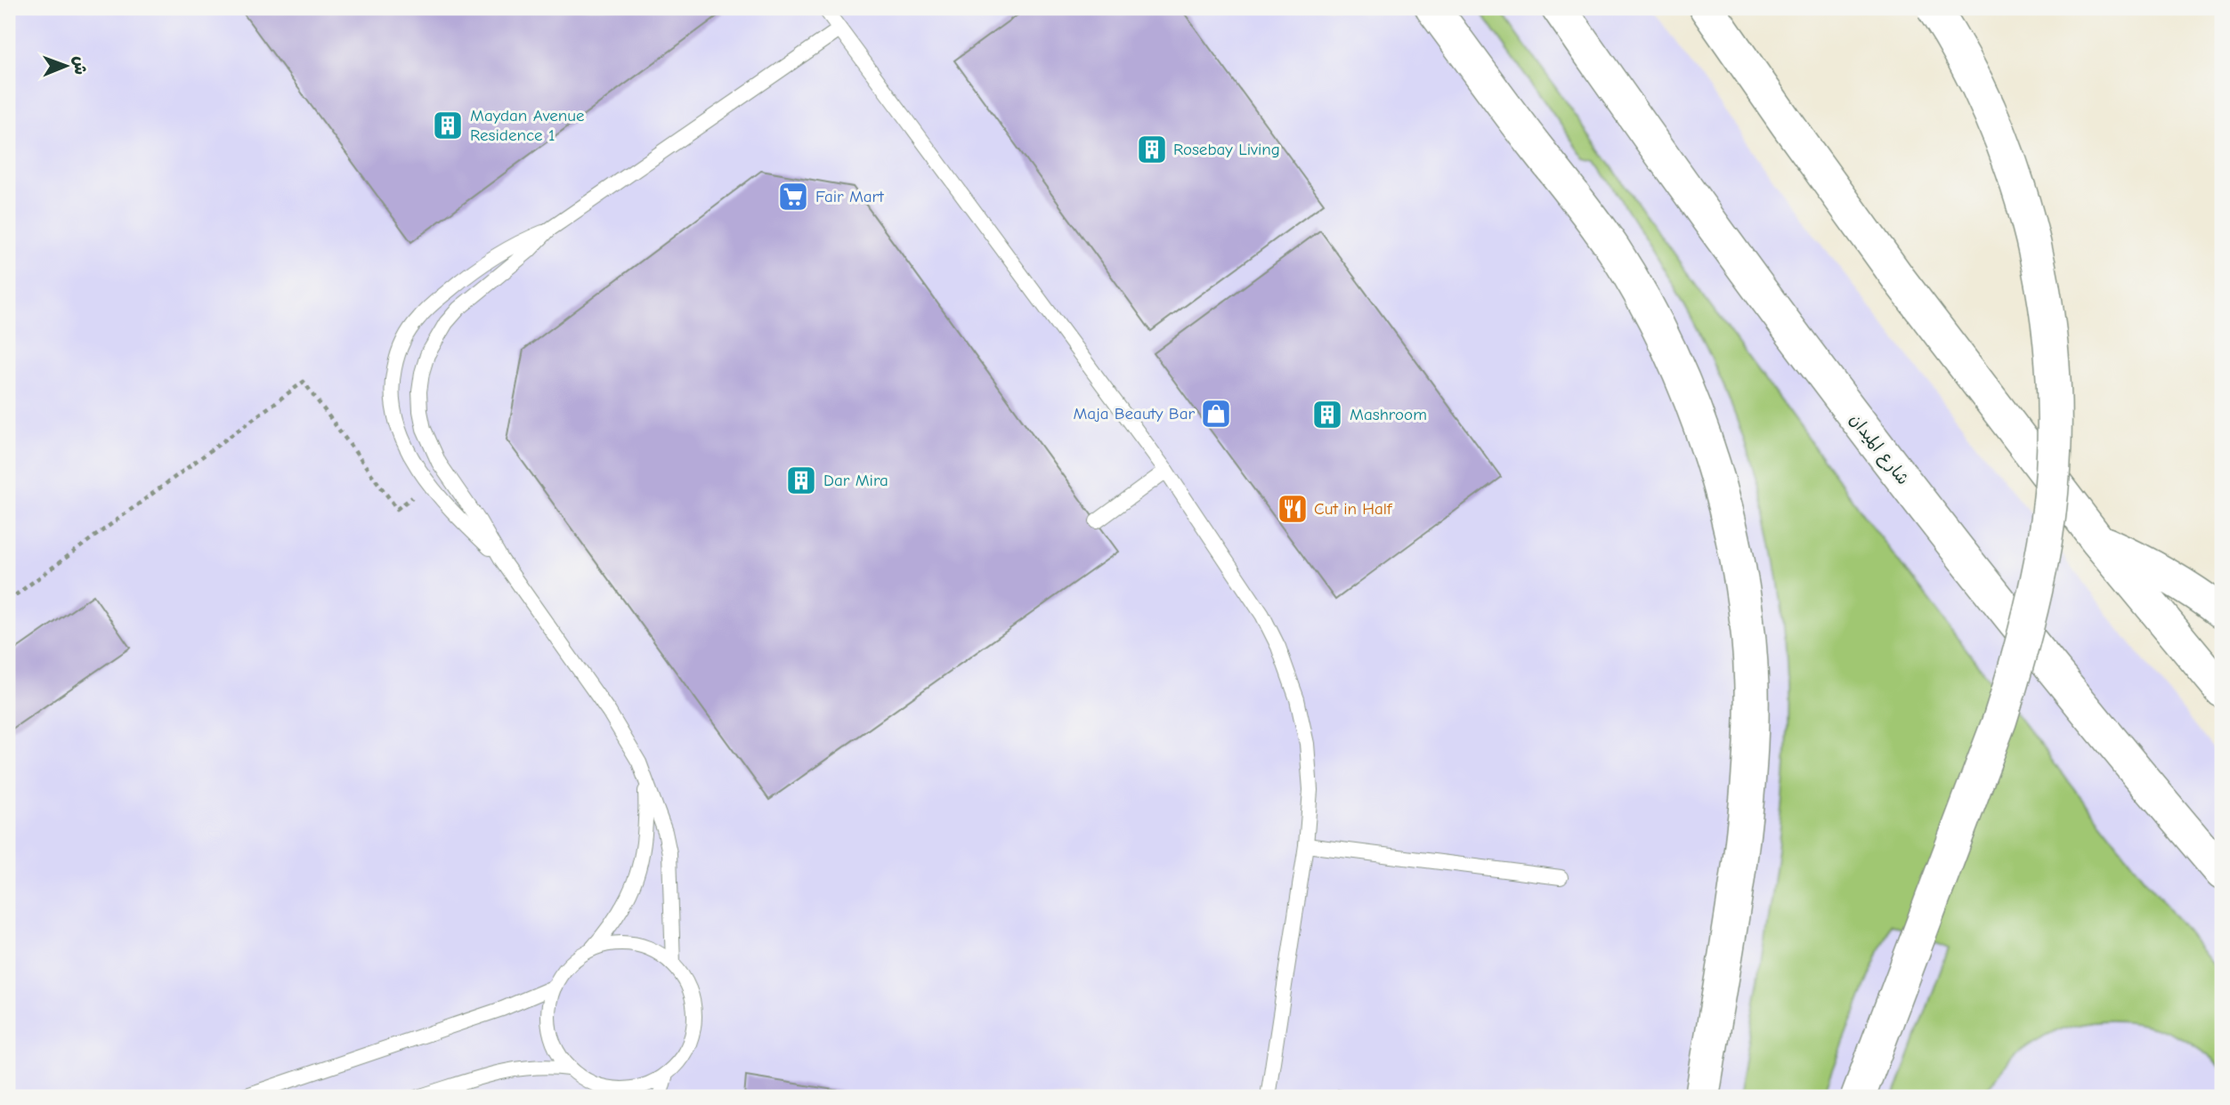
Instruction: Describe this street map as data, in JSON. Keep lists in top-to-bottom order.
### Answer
{
  "streets": {
    "main road": ["شارع الميدان"]
  },
  "places": {
    "building": [
      "Maydan Avenue Residence 1",
      "Rosebay Living",
      "Mashroom",
      "Dar Mira"
    ],
    "supermarket": ["Fair Mart"],
    "shop": ["Maja Beauty Bar"],
    "restaurant": ["Cut in Half"]
  },
  "north": "right"
}
